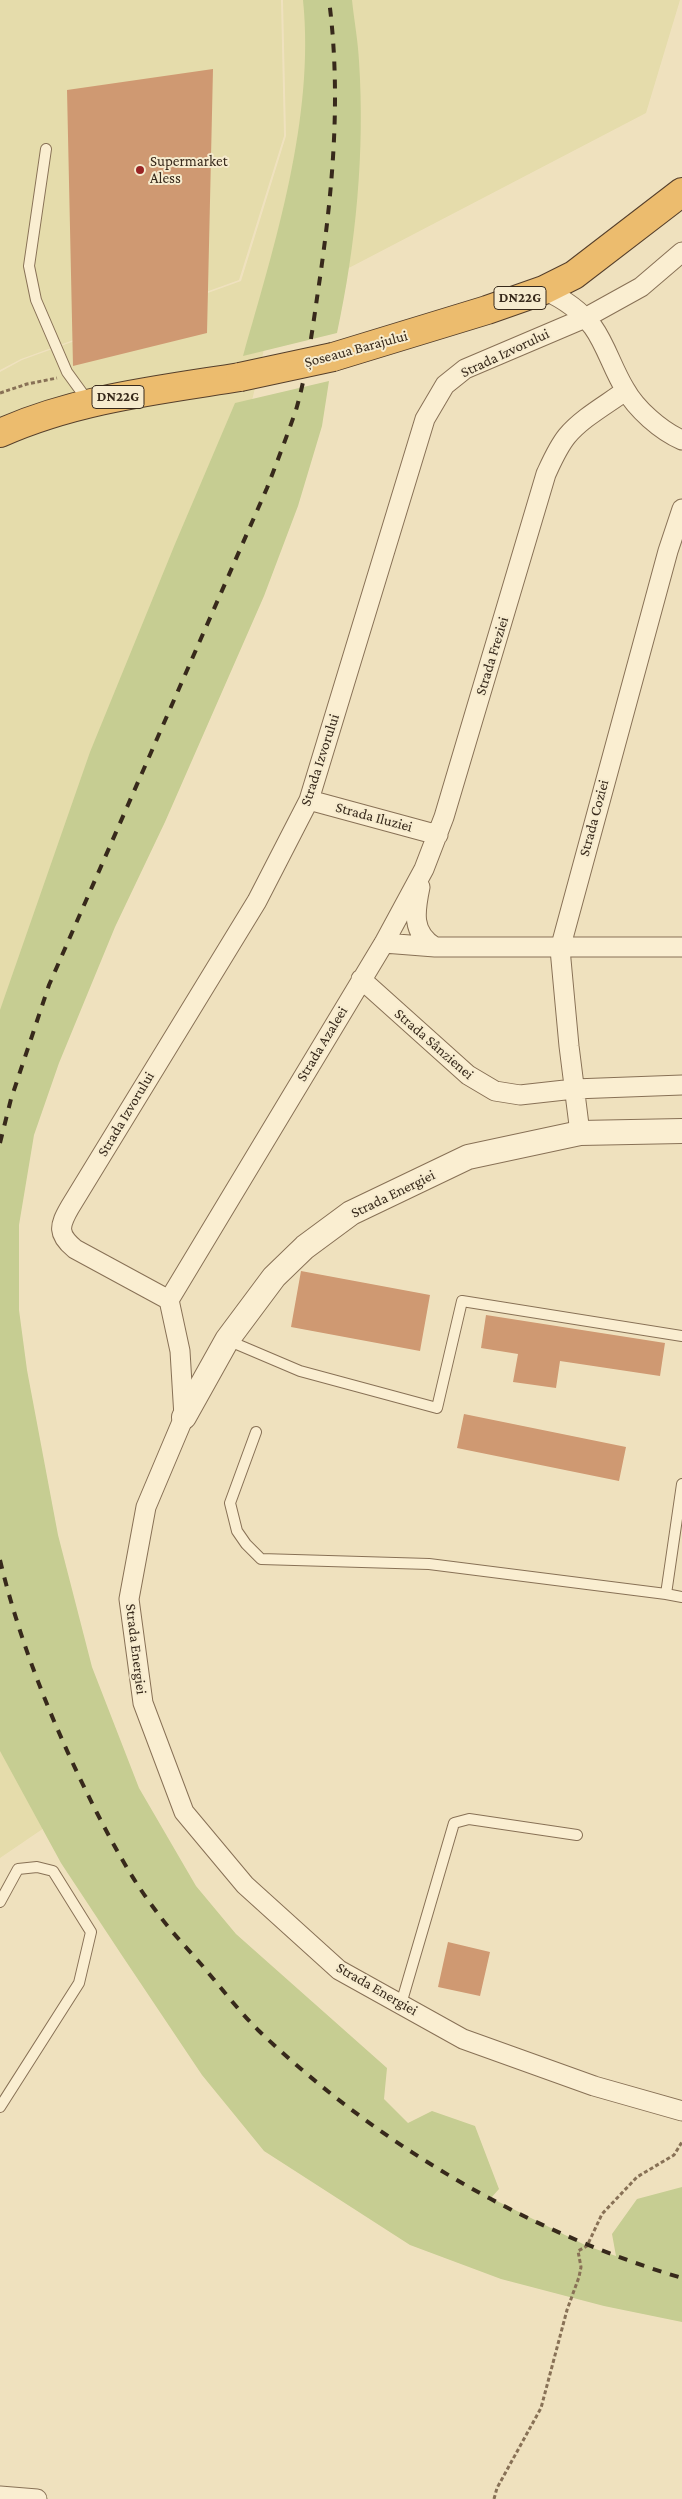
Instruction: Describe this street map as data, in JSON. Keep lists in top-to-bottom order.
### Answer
{
  "streets": {
    "highway": ["DN22G", "Șoseaua Barajului"],
    "street": [
      "Strada Izvorului",
      "Strada Freziei",
      "Strada Iluziei",
      "Strada Coziei",
      "Strada Azaleei",
      "Strada Sânzienei",
      "Strada Energiei"
    ]
  },
  "crossings": [
    ["Strada Izvorului", "Strada Iluziei"],
    ["Strada Izvorului", "Strada Azaleei"],
    ["Strada Freziei", "Strada Iluziei"],
    ["Strada Freziei", "Strada Azaleei"],
    ["Strada Coziei", "Strada Sânzienei"],
    ["Strada Coziei", "Strada Energiei"],
    ["Strada Azaleei", "Strada Sânzienei"]
  ],
  "places": ["Supermarket Aless"]
}
